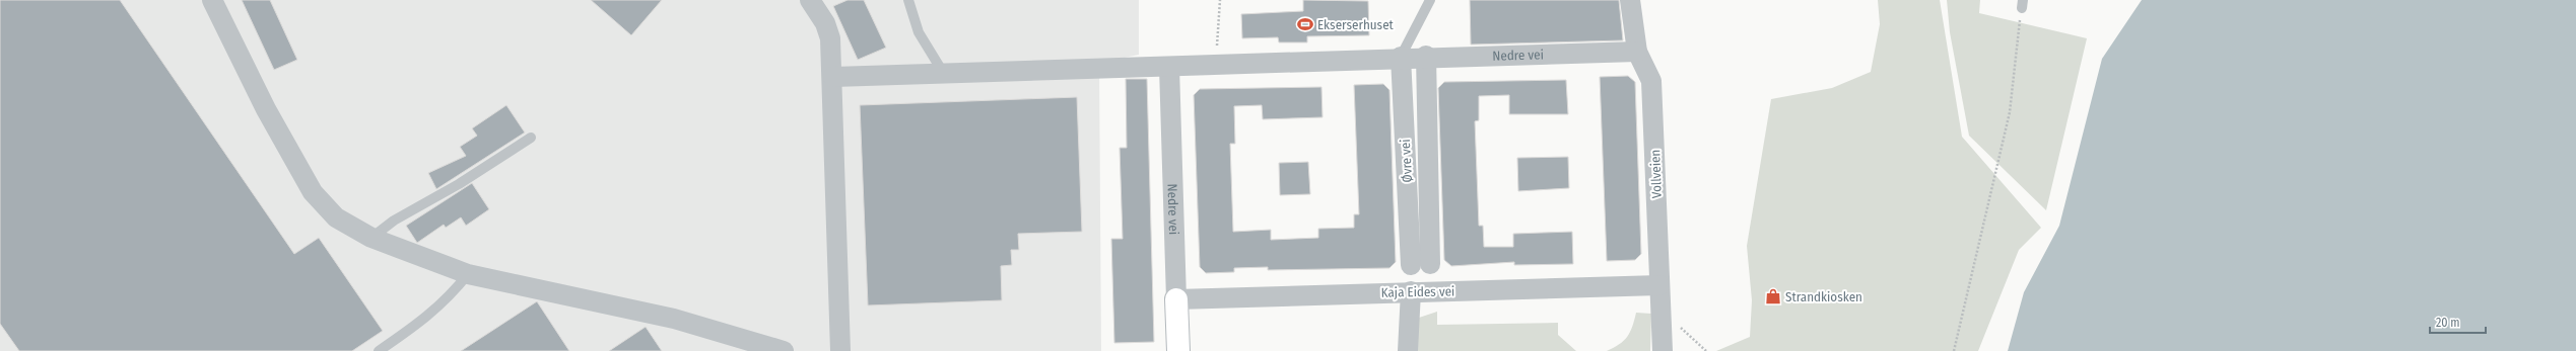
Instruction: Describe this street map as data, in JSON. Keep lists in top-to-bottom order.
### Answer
{
  "streets": {
    "main road": ["Nedre vei"],
    "street": ["Øvre vei", "Vollveien", "Kaja Eides vei"]
  },
  "crossings": [
    ["Nedre vei", "Øvre vei"],
    ["Nedre vei", "Vollveien"],
    ["Nedre vei", "Kaja Eides vei"],
    ["Vollveien", "Kaja Eides vei"]
  ],
  "places": {
    "sports": ["Ekserserhuset"],
    "shop": ["Strandkiosken"]
  },
  "scale_bar": "20 m"
}
